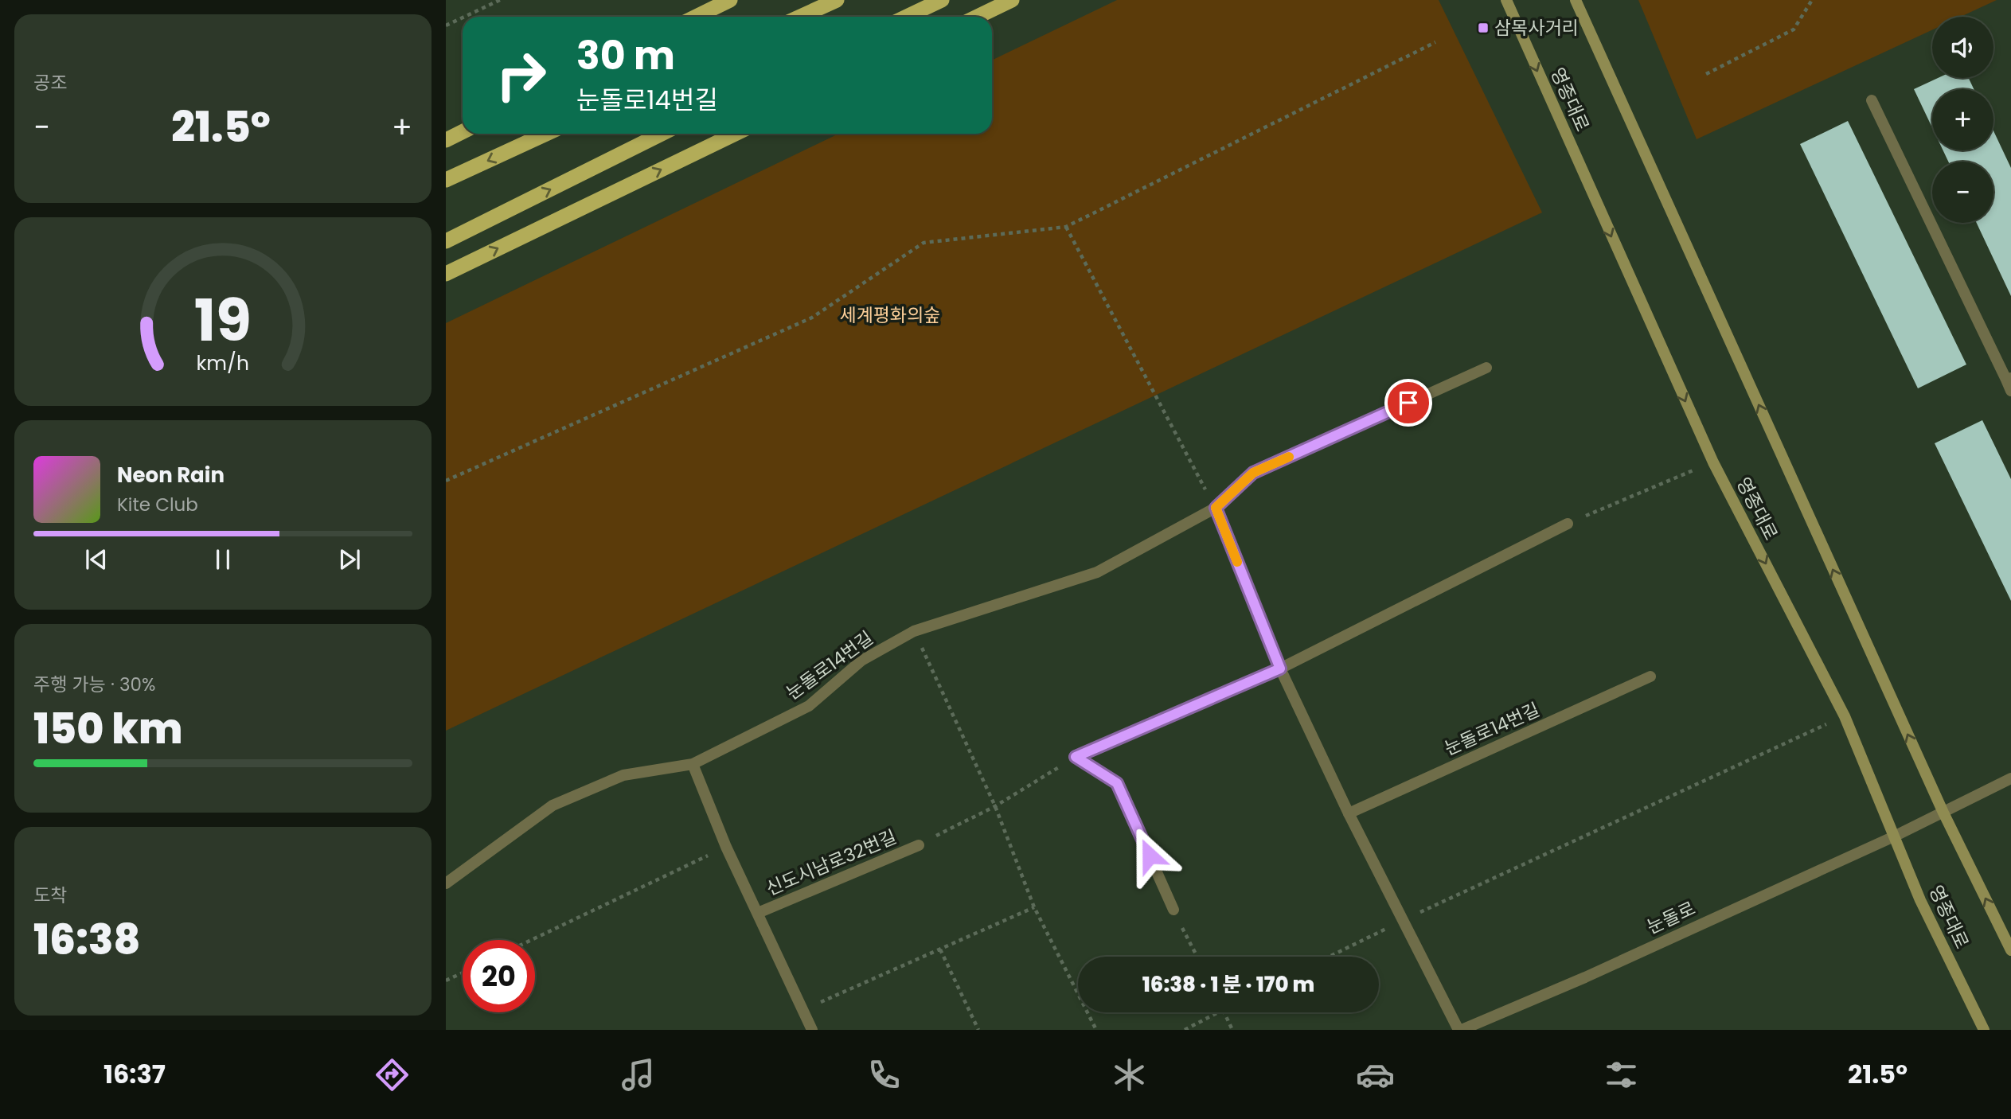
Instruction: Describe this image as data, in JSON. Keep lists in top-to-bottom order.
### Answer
{
  "streets": {
    "main road": ["영종대로"],
    "street": ["눈돌로14번길", "신도시남로32번길", "눈돌로"]
  },
  "crossings": [
    ["영종대로", "눈돌로"],
    ["눈돌로14번길", "신도시남로32번길"]
  ],
  "parks": ["세계평화의숲"],
  "places": {
    "transit": ["삼목사거리"]
  },
  "page": {
    "tile": [
      "공조",
      ["주행 가능 · 30%", "150 km"],
      ["도착", "16:38"]
    ],
    "map_buttons": ["+", "−"],
    "turn": ["30 m", "눈돌로14번길"],
    "heat": ["−", "21.5°", "+"],
    "song": ["Neon Rain", "Kite Club"],
    "limit": "20",
    "trip": "16:38 · 1 분 · 170 m",
    "tabs": ["16:37", "21.5°"],
    "gauge": ["19", "km/h"]
  }
}
